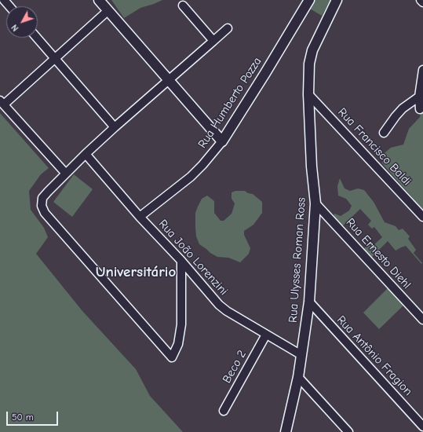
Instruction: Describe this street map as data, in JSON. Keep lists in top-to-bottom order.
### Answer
{
  "streets": {
    "street": [
      "Rua Humberto Pozza",
      "Rua Francisco Baldi",
      "Rua Ernesto Diehl",
      "Rua João Lorenzini",
      "Rua Ulysses Roman Ross",
      "Rua Antônio Fragion",
      "Beco 2"
    ]
  },
  "crossings": [
    ["Rua Humberto Pozza", "Rua João Lorenzini"],
    ["Rua Francisco Baldi", "Rua Ulysses Roman Ross"],
    ["Rua Ernesto Diehl", "Rua Ulysses Roman Ross"],
    ["Rua João Lorenzini", "Rua Ulysses Roman Ross"],
    ["Rua João Lorenzini", "Beco 2"],
    ["Rua Ulysses Roman Ross", "Rua Antônio Fragion"]
  ],
  "districts": ["Universitário"],
  "scale_bar": "50 m",
  "north": "bottom left"
}
